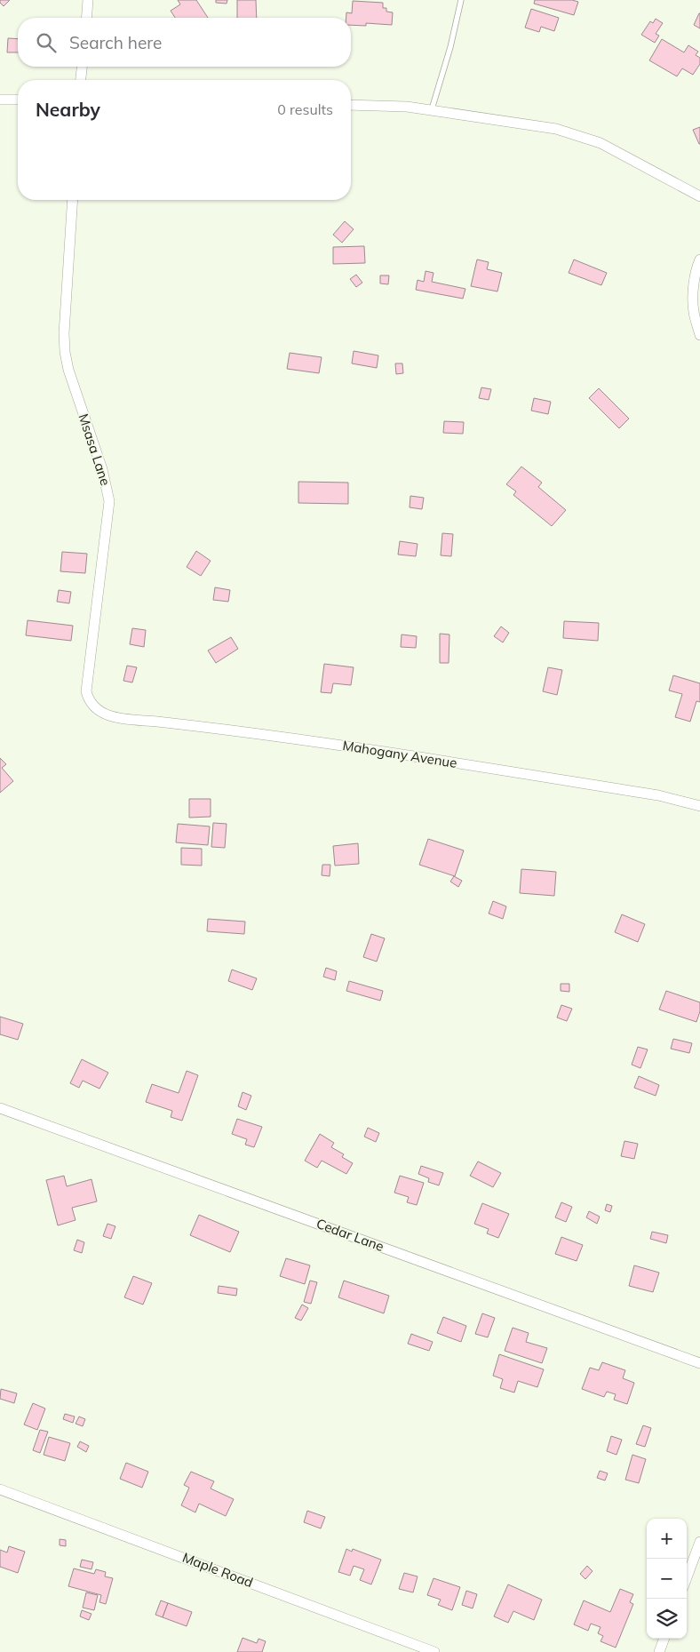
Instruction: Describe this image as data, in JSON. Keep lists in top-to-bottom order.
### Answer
{
  "streets": {
    "street": [
      "Msasa Lane",
      "Mahogany Avenue",
      "Cedar Lane",
      "Maple Road"
    ]
  },
  "crossings": [
    ["Msasa Lane", "Mahogany Avenue"]
  ],
  "page": {
    "search": "Search here",
    "heading": ["Nearby", "0 results"],
    "map_buttons": ["+", "−"]
  }
}
